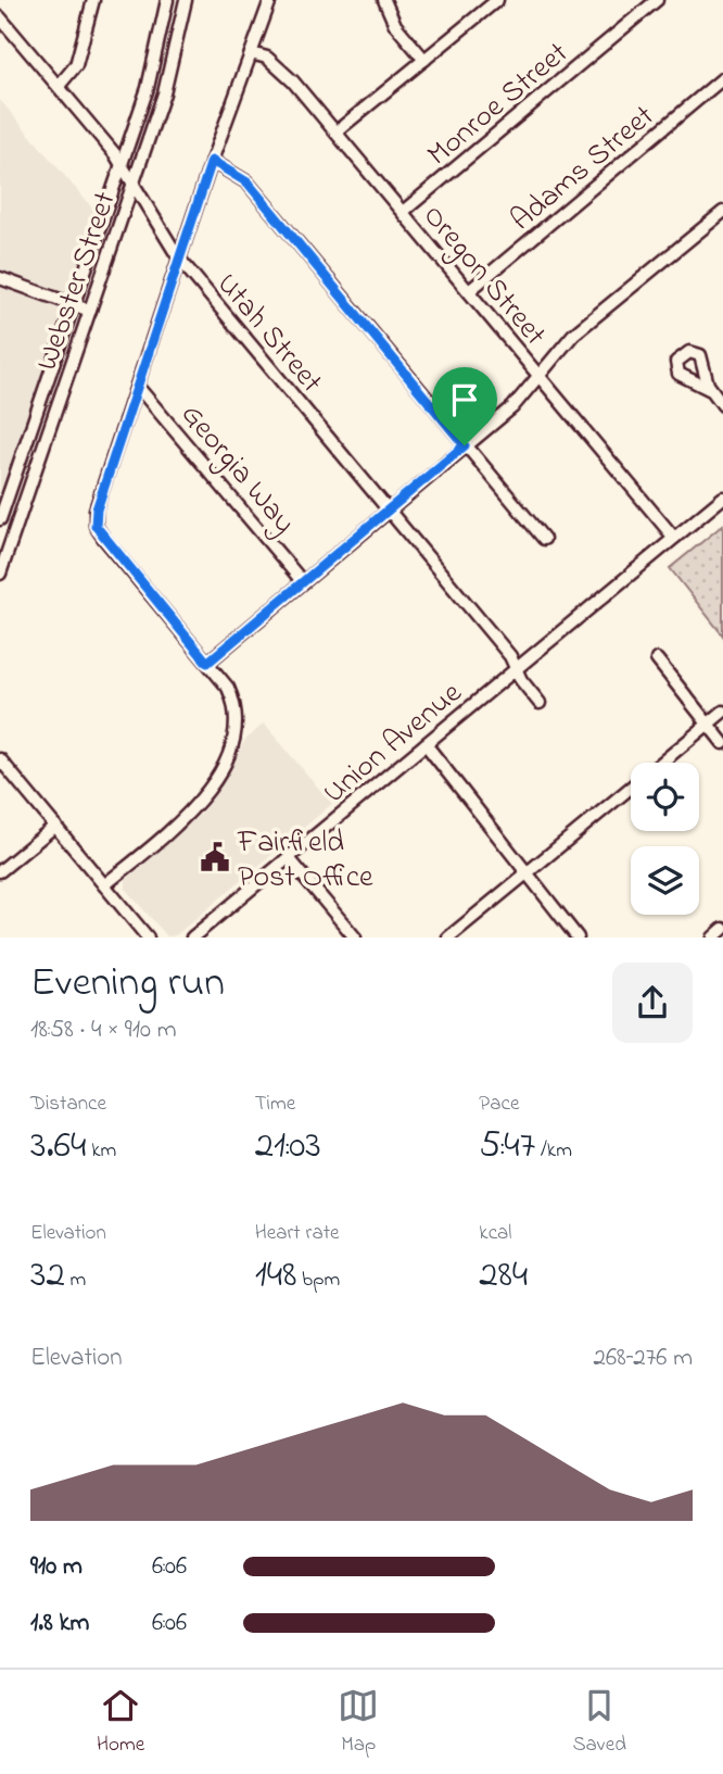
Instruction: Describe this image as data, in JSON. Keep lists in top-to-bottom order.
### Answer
{
  "streets": {
    "street": [
      "Monroe Street",
      "Adams Street",
      "Oregon Street",
      "Webster Street",
      "Utah Street",
      "Georgia Way",
      "Union Avenue"
    ]
  },
  "crossings": [
    ["Monroe Street", "Oregon Street"],
    ["Adams Street", "Oregon Street"],
    ["Oregon Street", "Union Avenue"],
    ["Webster Street", "Utah Street"],
    ["Utah Street", "Union Avenue"]
  ],
  "places": {
    "public building": ["Fairfield Post Office"]
  },
  "page": {
    "heading": ["Evening run", "18:58 · 4 × 910 m"],
    "stats": [
      ["Distance", "3.64 km"],
      ["Time", "21:03"],
      ["Pace", "5:47 /km"],
      ["Elevation", "32 m"],
      ["Heart rate", "148 bpm"],
      ["kcal", "284"]
    ],
    "chart": ["Elevation", "268–276 m"],
    "list": [
      {
        "name": "910 m",
        "note": "6:06"
      },
      {
        "name": "1.8 km",
        "note": "6:06"
      }
    ],
    "tabs": ["Home", "Map", "Saved"]
  }
}
